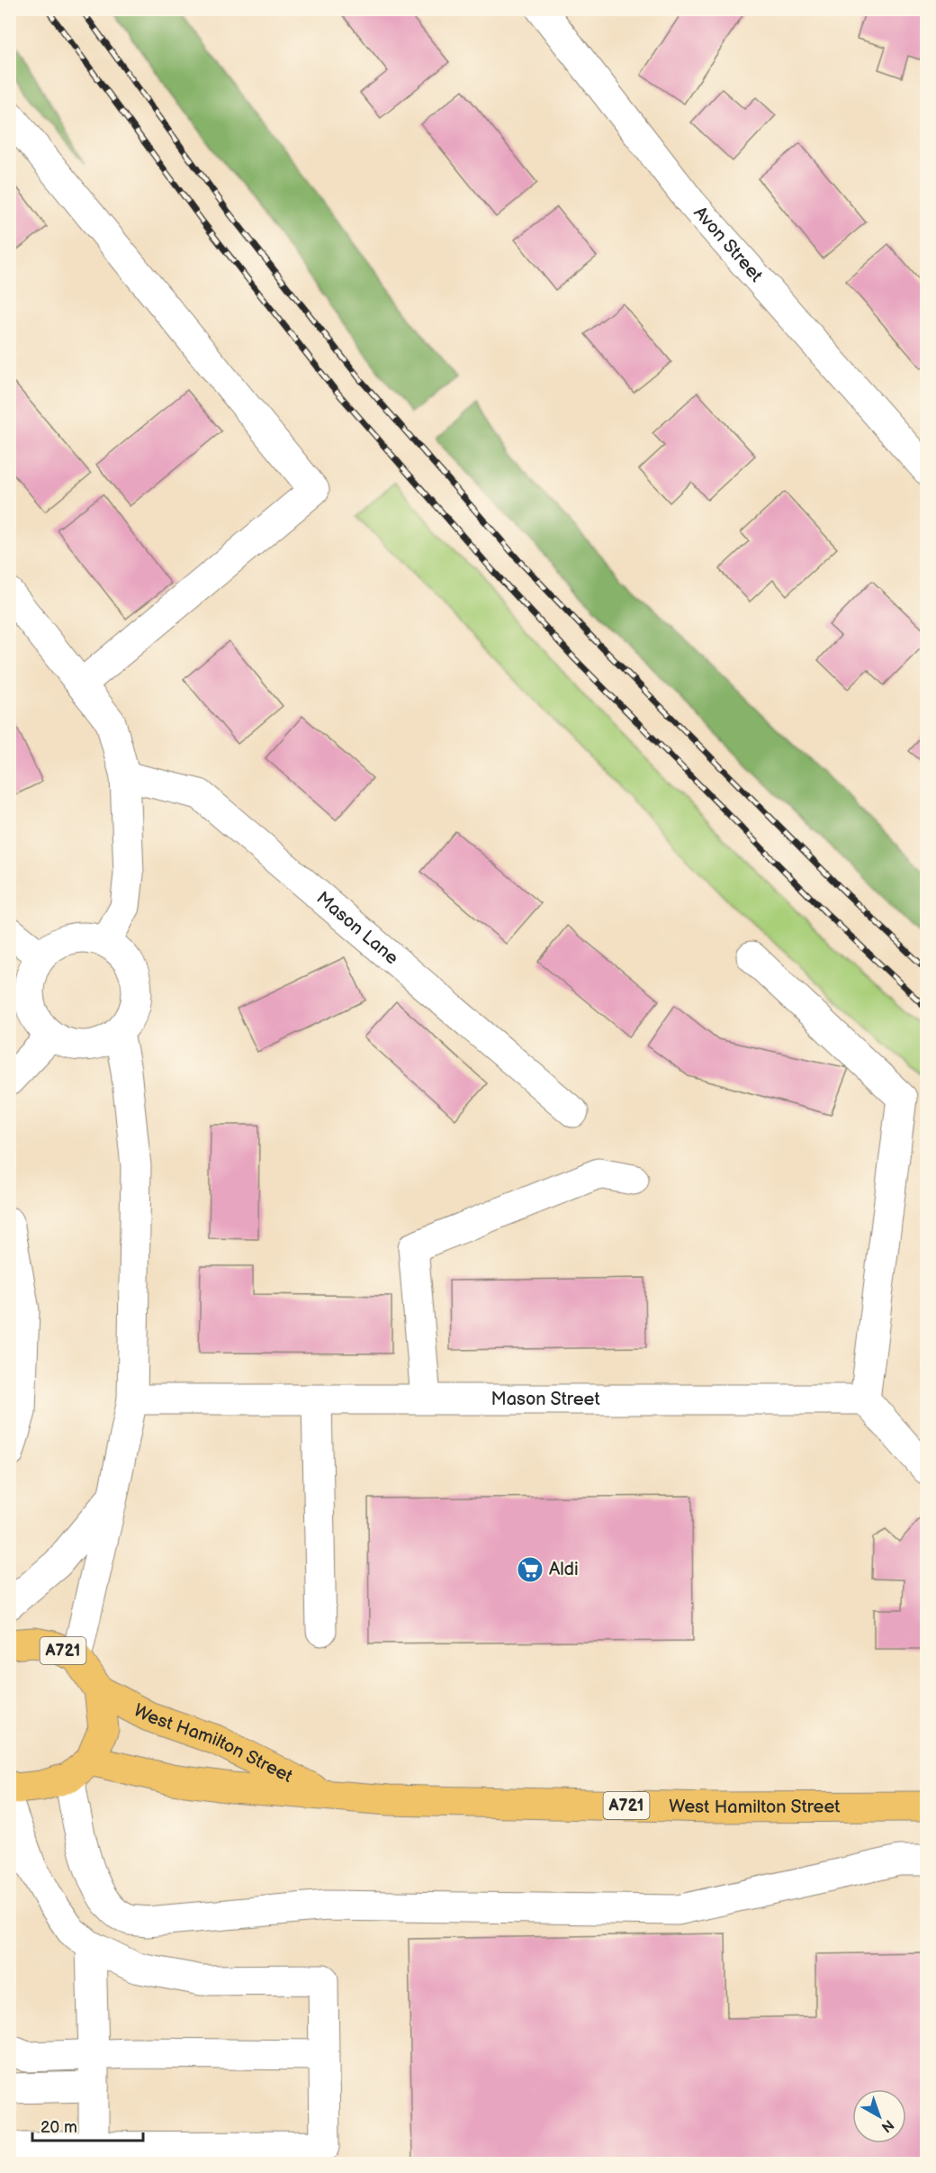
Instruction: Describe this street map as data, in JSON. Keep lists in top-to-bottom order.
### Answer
{
  "streets": {
    "main road": ["A721", "West Hamilton Street"],
    "street": ["Avon Street", "Mason Lane", "Mason Street"]
  },
  "crossings": [
    ["A721", "West Hamilton Street"]
  ],
  "places": {
    "supermarket": ["Aldi"]
  },
  "scale_bar": "20 m",
  "north": "bottom right"
}
